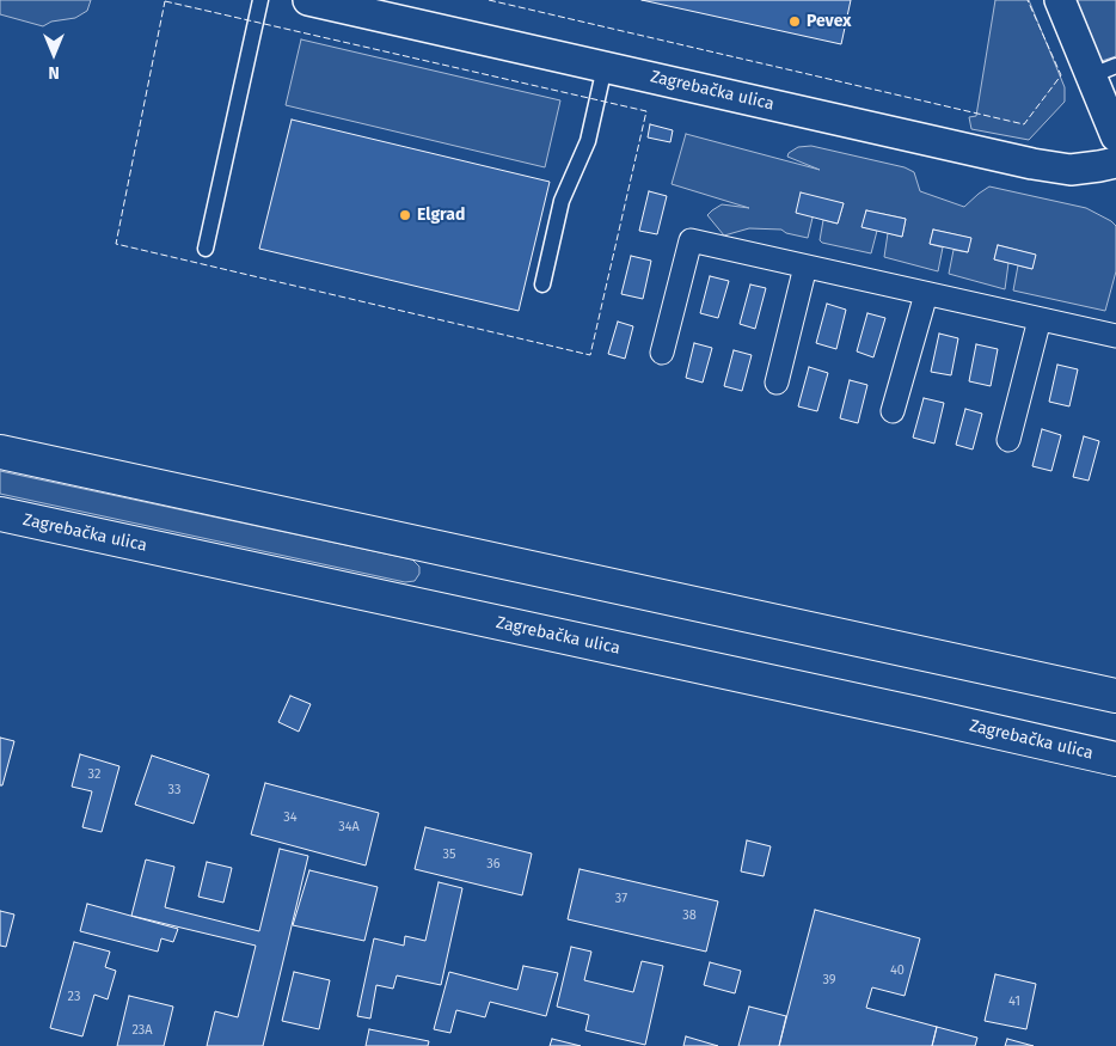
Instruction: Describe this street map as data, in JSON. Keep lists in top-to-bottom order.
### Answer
{
  "streets": {
    "main road": ["Zagrebačka ulica"]
  },
  "places": ["Pevex", "Elgrad"],
  "house_numbers": [
    "32",
    "33",
    "34",
    "34A",
    "35",
    "36",
    "37",
    "38",
    "40",
    "39",
    "23",
    "41",
    "23A"
  ],
  "north": "bottom"
}
